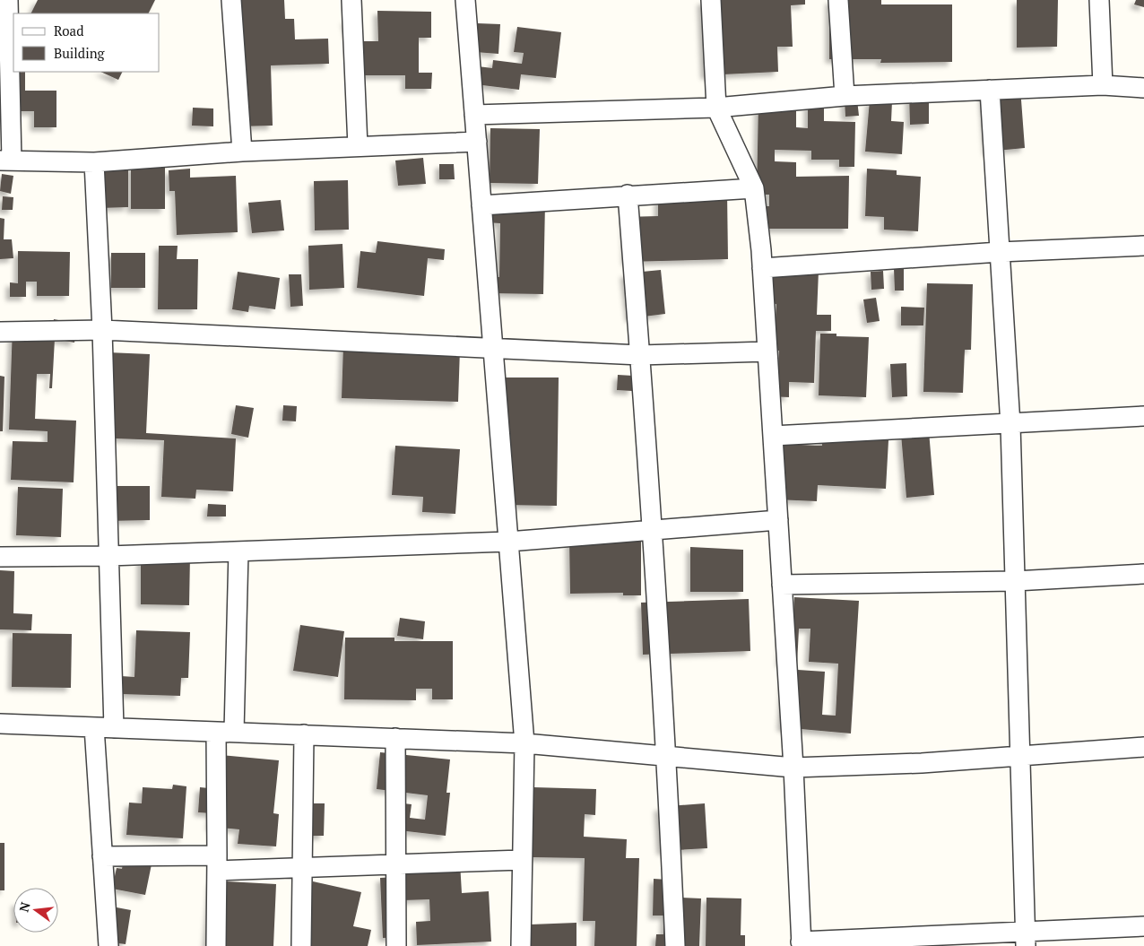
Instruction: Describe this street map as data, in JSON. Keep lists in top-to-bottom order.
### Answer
{
  "legend": ["Road", "Building"],
  "north": "left"
}
